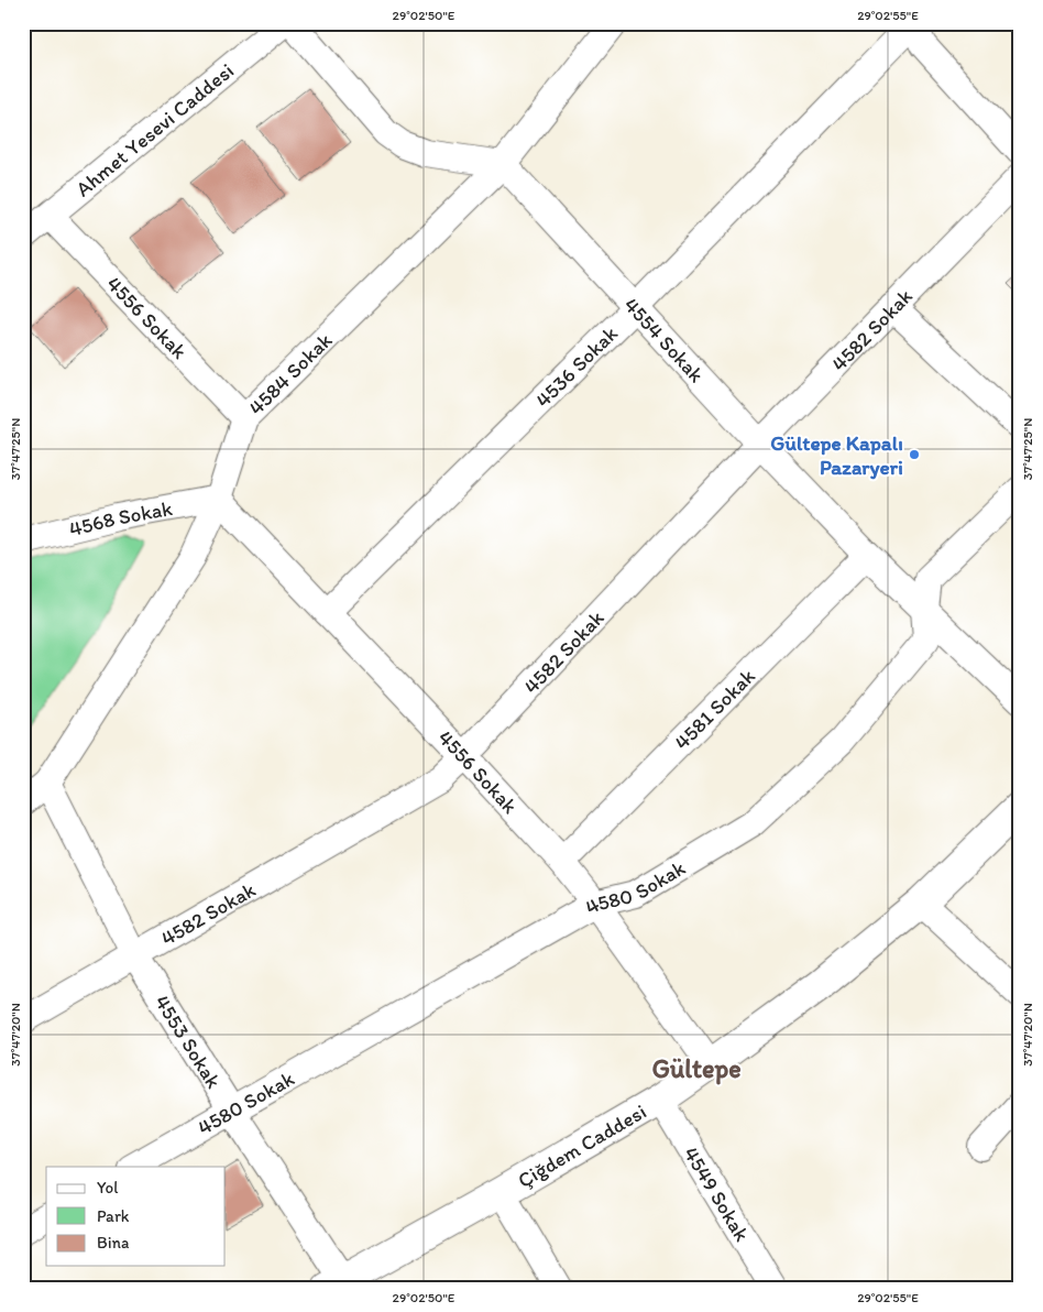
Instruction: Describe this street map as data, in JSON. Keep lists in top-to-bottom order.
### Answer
{
  "streets": {
    "street": [
      "Ahmet Yesevi Caddesi",
      "4556 Sokak",
      "4582 Sokak",
      "4554 Sokak",
      "4536 Sokak",
      "4584 Sokak",
      "4568 Sokak",
      "4581 Sokak",
      "4580 Sokak",
      "4553 Sokak",
      "Çiğdem Caddesi",
      "4549 Sokak"
    ]
  },
  "crossings": [
    ["Ahmet Yesevi Caddesi", "4556 Sokak"],
    ["4556 Sokak", "4582 Sokak"],
    ["4556 Sokak", "4536 Sokak"],
    ["4556 Sokak", "4584 Sokak"],
    ["4556 Sokak", "4568 Sokak"],
    ["4556 Sokak", "4581 Sokak"],
    ["4556 Sokak", "4580 Sokak"],
    ["4556 Sokak", "Çiğdem Caddesi"],
    ["4582 Sokak", "4554 Sokak"],
    ["4582 Sokak", "4553 Sokak"],
    ["4554 Sokak", "4536 Sokak"],
    ["4554 Sokak", "4584 Sokak"],
    ["4554 Sokak", "4581 Sokak"],
    ["4554 Sokak", "4580 Sokak"],
    ["4584 Sokak", "4568 Sokak"],
    ["4584 Sokak", "4553 Sokak"],
    ["4580 Sokak", "4553 Sokak"],
    ["4553 Sokak", "Çiğdem Caddesi"],
    ["Çiğdem Caddesi", "4549 Sokak"]
  ],
  "districts": ["Gültepe"],
  "places": ["Gültepe Kapalı Pazaryeri"],
  "legend": ["Yol", "Park", "Bina"],
  "coordinates": [
    "29°02'50\"E",
    "29°02'55\"E",
    "37°47'25\"N",
    "37°47'20\"N"
  ]
}
